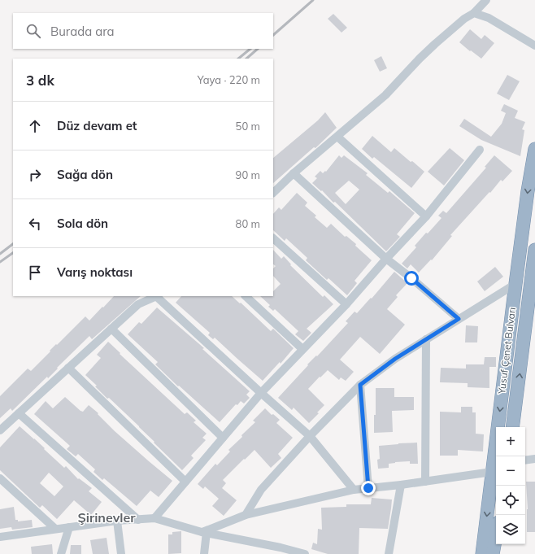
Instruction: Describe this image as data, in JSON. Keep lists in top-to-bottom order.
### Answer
{
  "streets": {
    "highway": ["Yusuf Çenet Bulvarı"]
  },
  "districts": ["Şirinevler"],
  "page": {
    "search": "Burada ara",
    "heading": ["3 dk", "Yaya · 220 m"],
    "list": [
      ["Düz devam et", "50 m"],
      ["Sağa dön", "90 m"],
      ["Sola dön", "80 m"],
      "Varış noktası"
    ],
    "map_buttons": ["+", "−"]
  }
}
